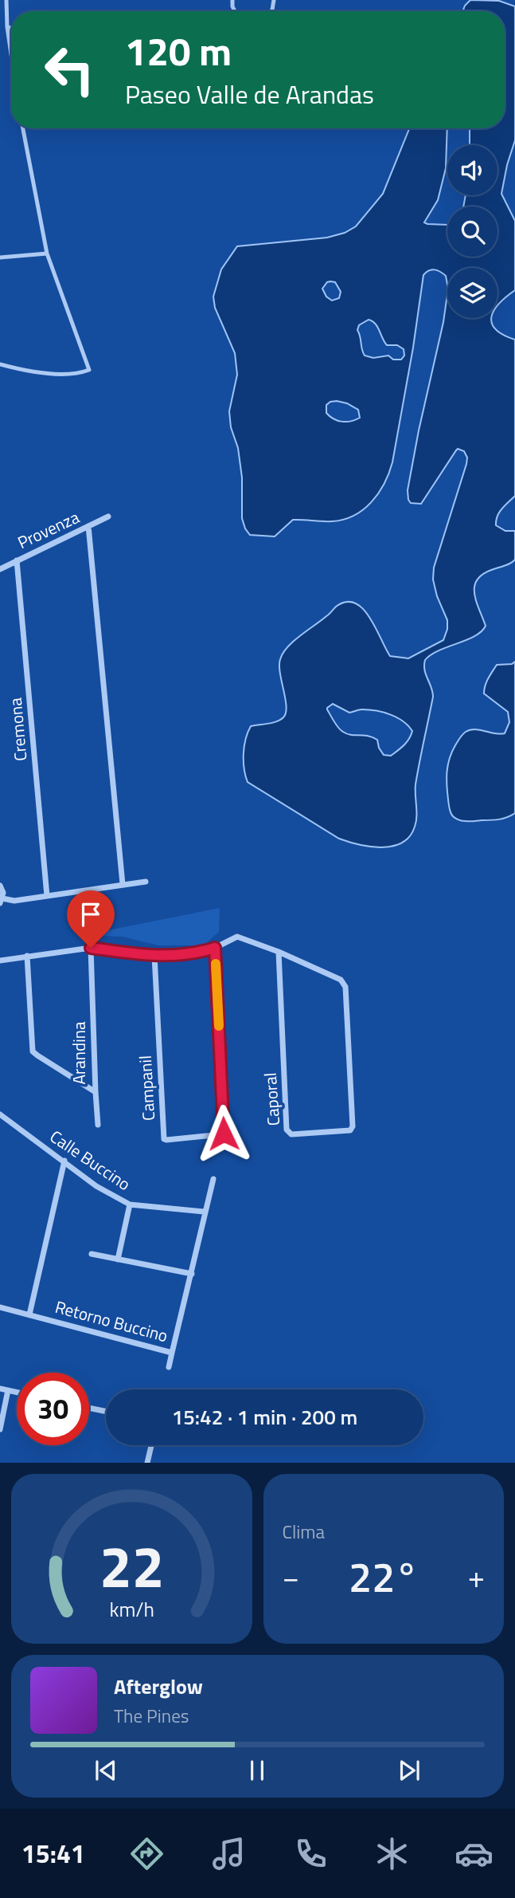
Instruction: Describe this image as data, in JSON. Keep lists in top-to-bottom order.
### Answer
{
  "streets": {
    "street": [
      "Provenza",
      "Cremona",
      "Arandina",
      "Campanil",
      "Caporal",
      "Calle Buccino",
      "Retorno Buccino"
    ]
  },
  "crossings": [
    ["Provenza", "Cremona"],
    ["Calle Buccino", "Retorno Buccino"]
  ],
  "page": {
    "turn": ["120 m", "Paseo Valle de Arandas"],
    "limit": "30",
    "trip": "15:42 · 1 min · 200 m",
    "tile": "Clima",
    "heat": ["−", "22°", "+"],
    "song": ["Afterglow", "The Pines"],
    "tabs": "15:41",
    "gauge": ["22", "km/h"]
  }
}
